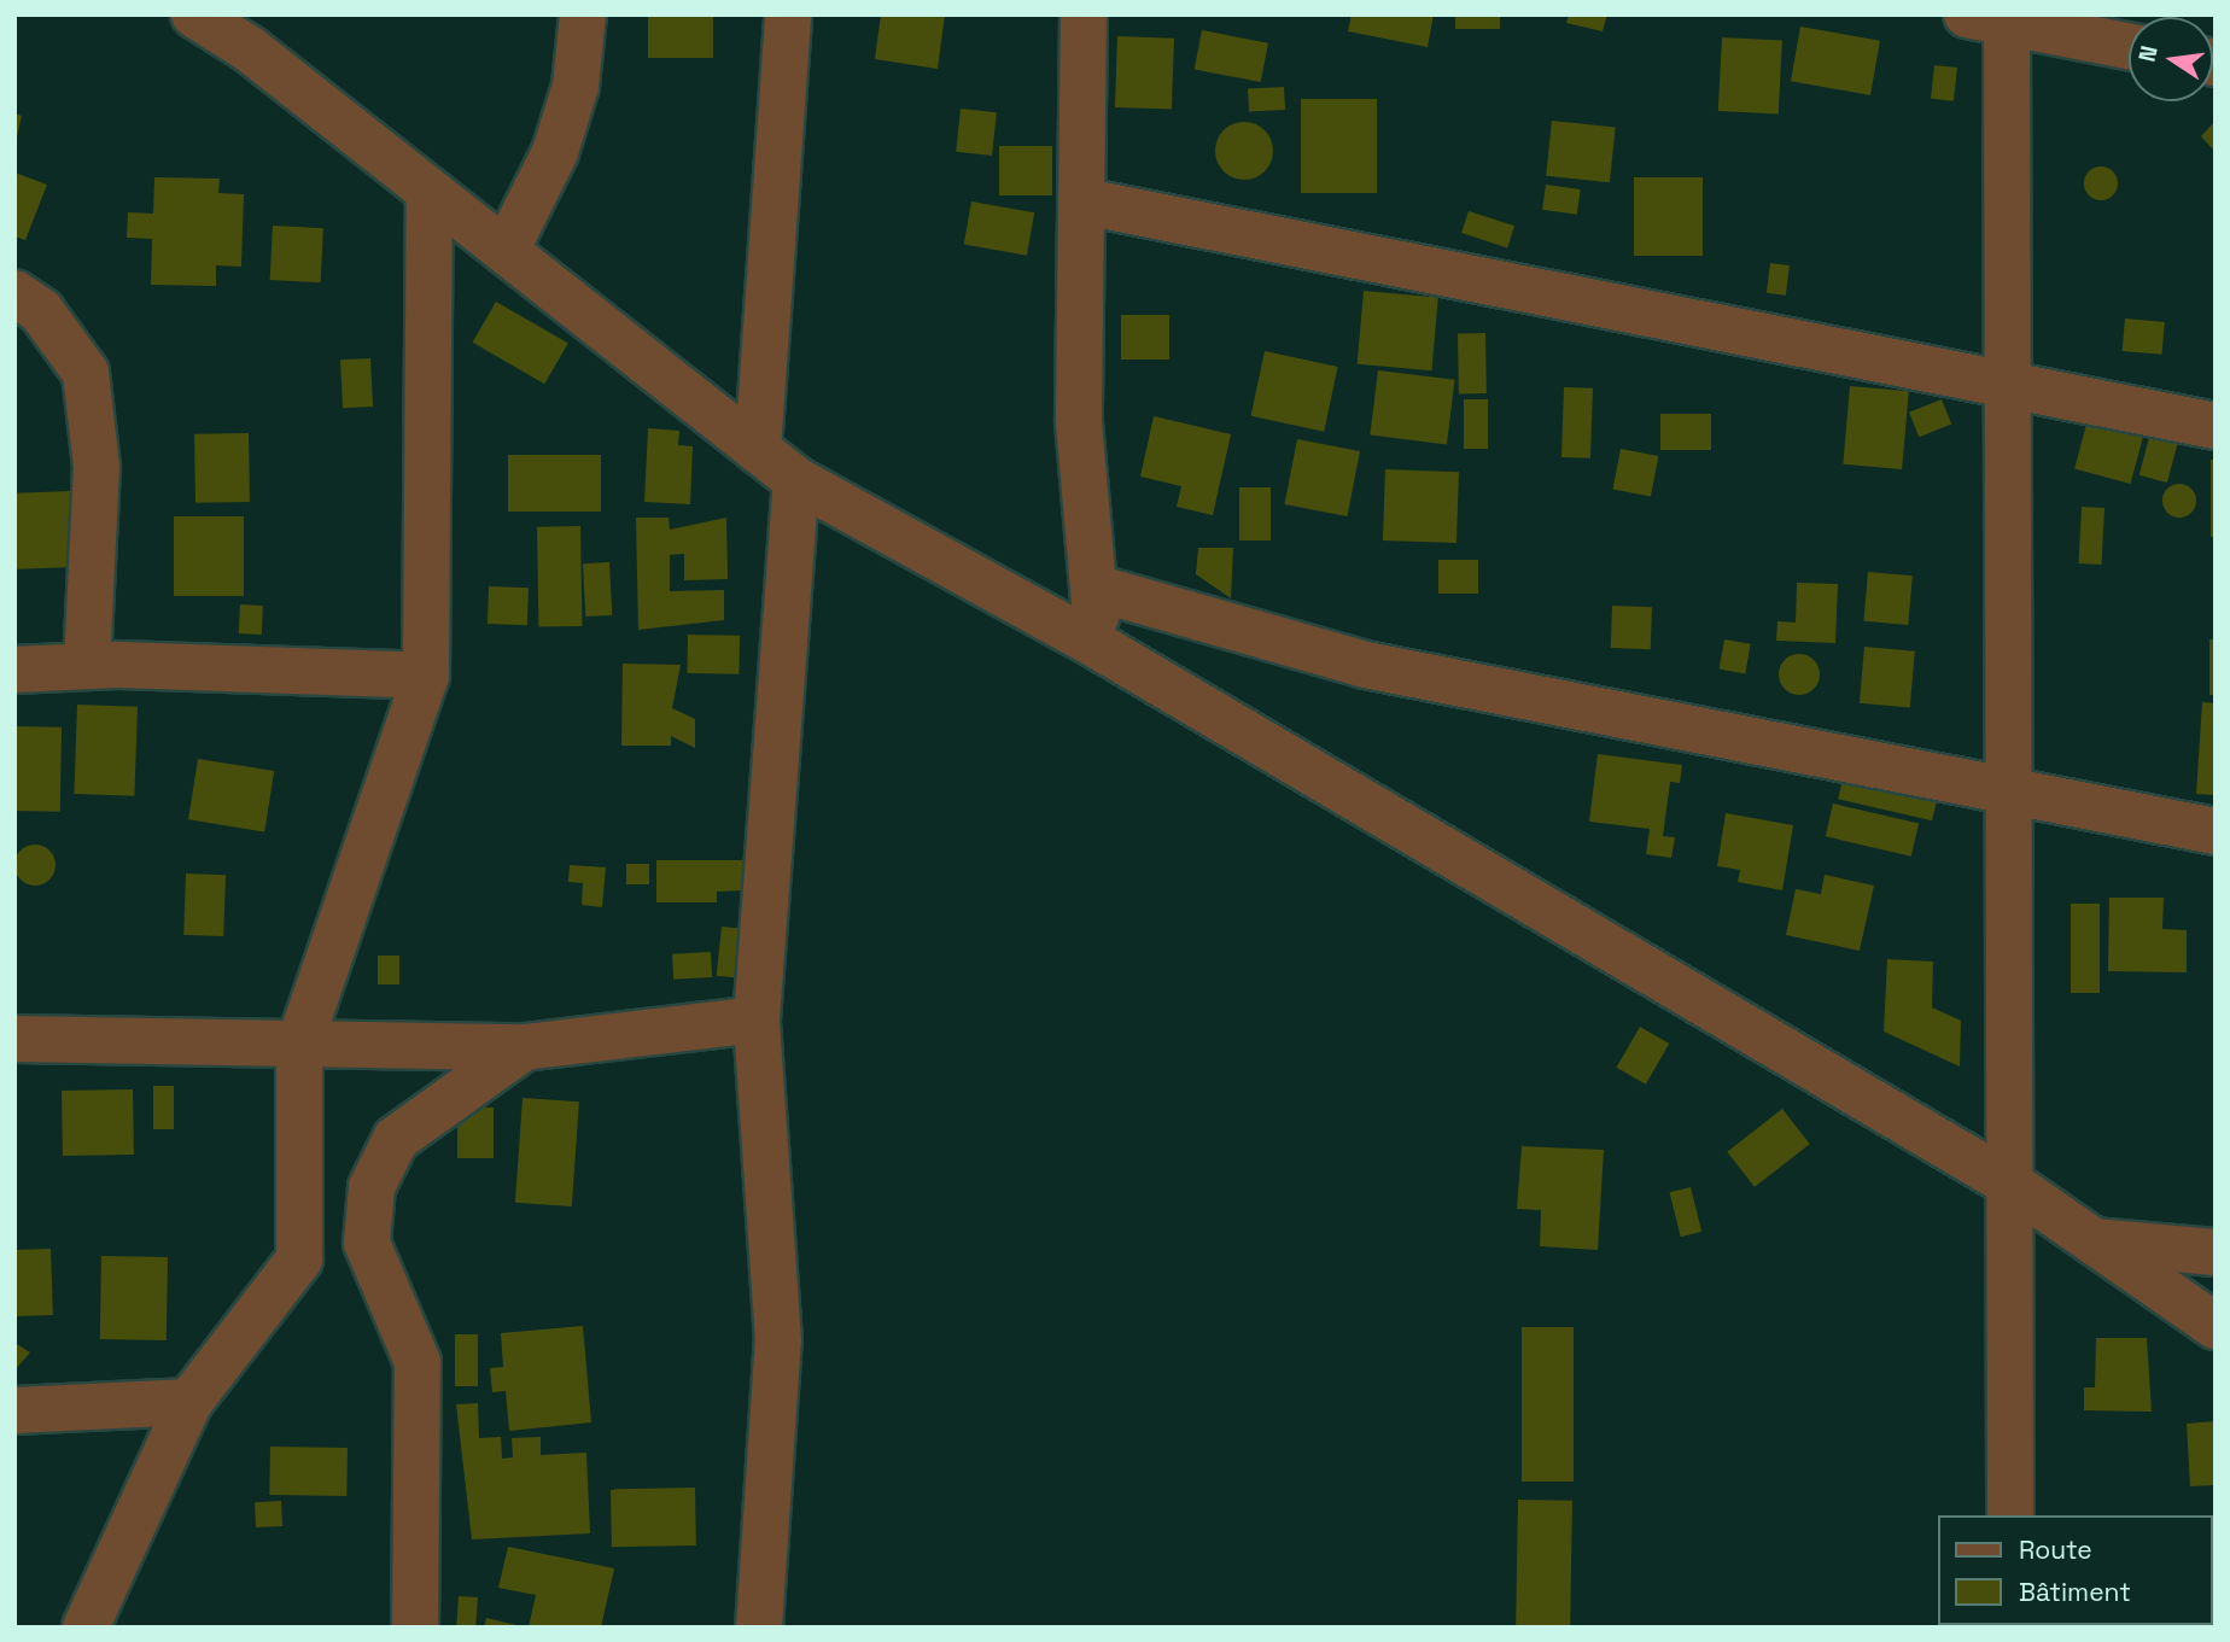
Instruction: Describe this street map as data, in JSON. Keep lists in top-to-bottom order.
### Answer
{
  "legend": ["Route", "Bâtiment"],
  "north": "left"
}
